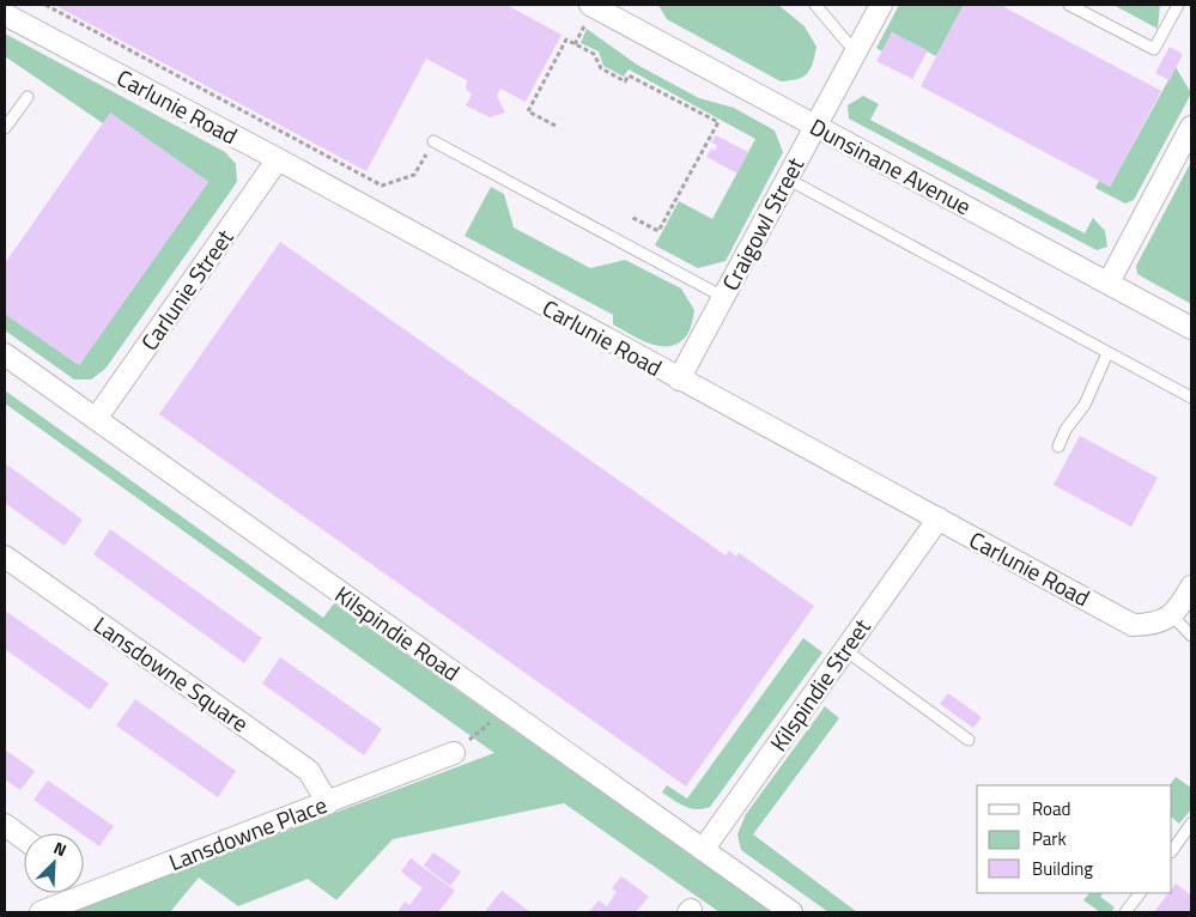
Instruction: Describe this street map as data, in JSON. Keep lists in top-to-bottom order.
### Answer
{
  "streets": {
    "street": [
      "Carlunie Road",
      "Dunsinane Avenue",
      "Craigowl Street",
      "Carlunie Street",
      "Kilspindie Road",
      "Lansdowne Square",
      "Kilspindie Street",
      "Lansdowne Place"
    ]
  },
  "crossings": [
    ["Carlunie Road", "Craigowl Street"],
    ["Carlunie Road", "Carlunie Street"],
    ["Carlunie Road", "Kilspindie Street"],
    ["Dunsinane Avenue", "Craigowl Street"],
    ["Carlunie Street", "Kilspindie Road"],
    ["Kilspindie Road", "Kilspindie Street"],
    ["Lansdowne Square", "Lansdowne Place"]
  ],
  "legend": ["Road", "Park", "Building"],
  "north": "top right"
}
